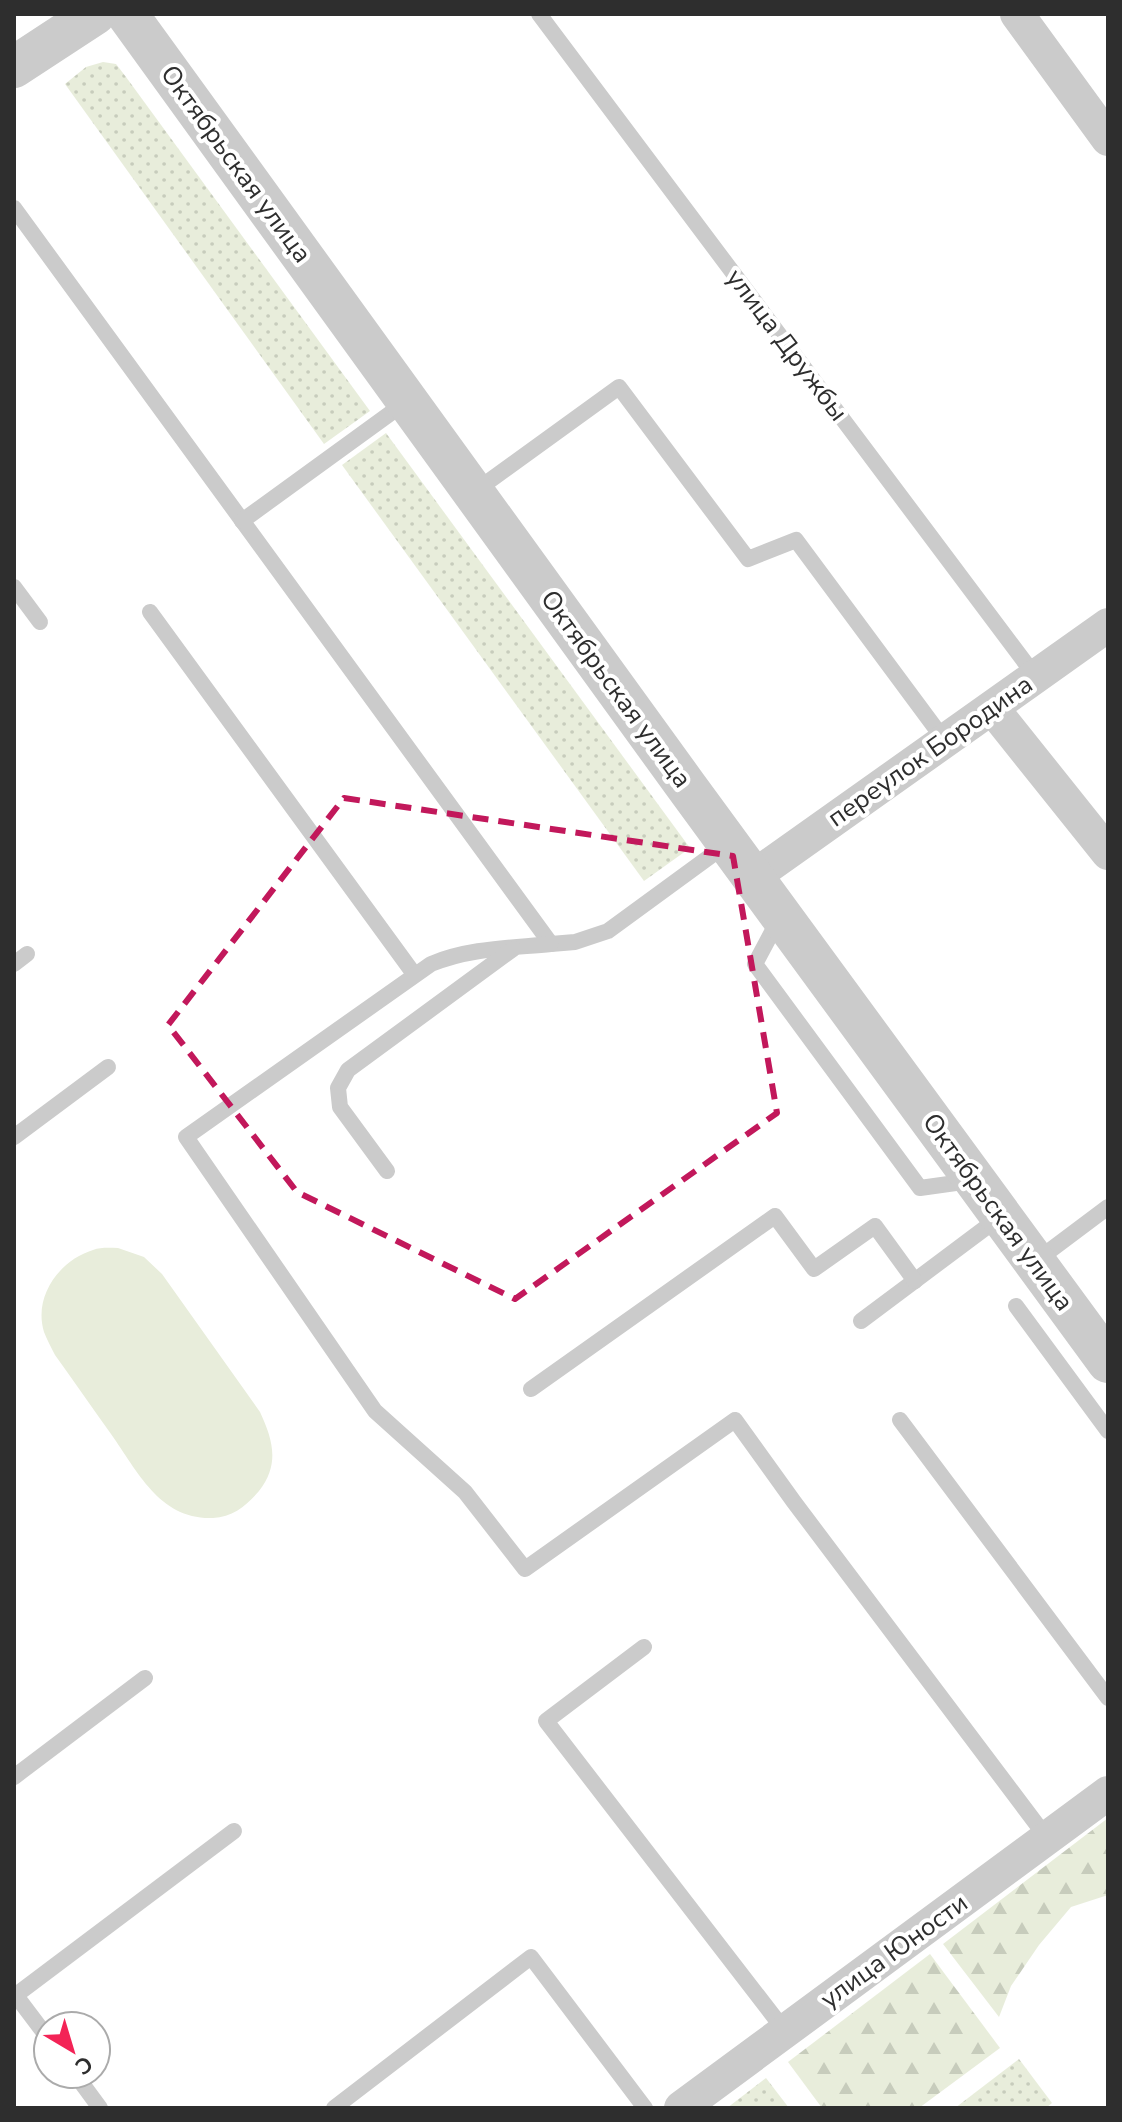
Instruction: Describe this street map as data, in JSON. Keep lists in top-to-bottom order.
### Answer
{
  "streets": {
    "street": ["Октябрьская улица", "переулок Бородина", "улица Юности"],
    "lane": ["улица Дружбы"]
  },
  "crossings": [
    ["Октябрьская улица", "переулок Бородина"],
    ["улица Дружбы", "переулок Бородина"]
  ],
  "north": "bottom right"
}
